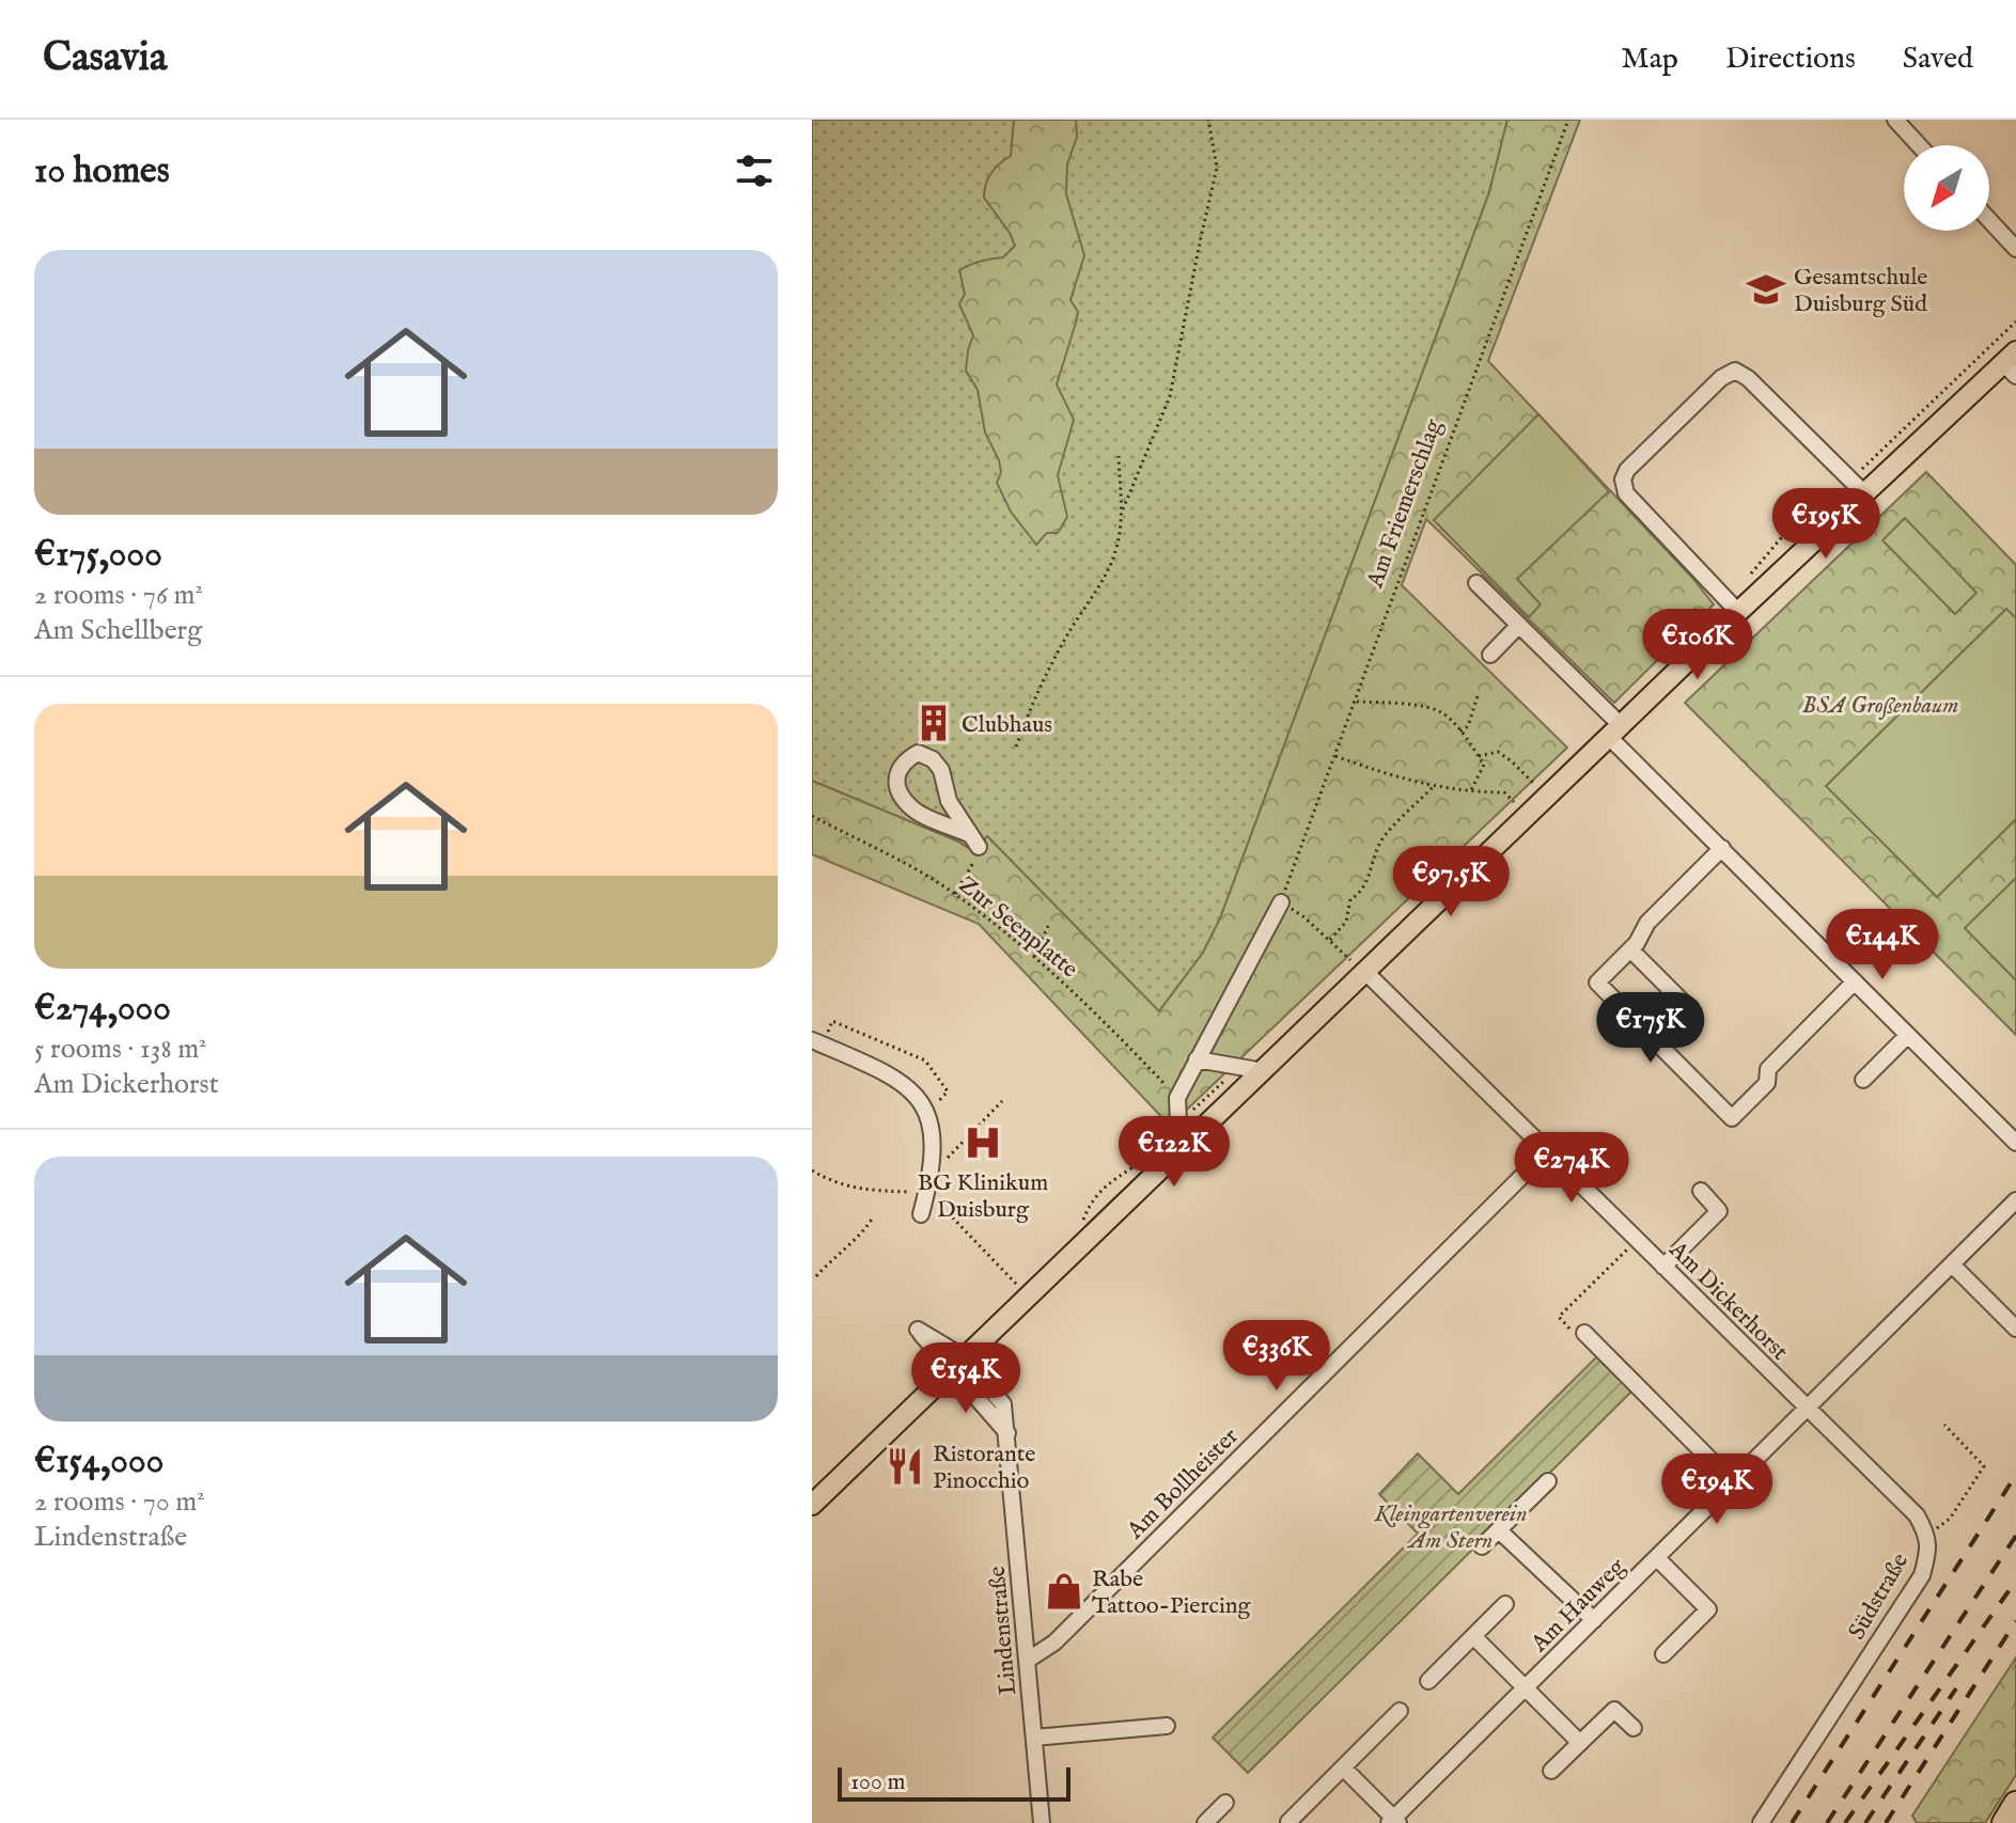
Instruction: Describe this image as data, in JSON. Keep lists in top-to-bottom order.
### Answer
{
  "streets": {
    "street": [
      "Am Dickerhorst",
      "Am Bollheister",
      "Südstraße",
      "Am Hauweg",
      "Lindenstraße"
    ],
    "path": ["Am Friemerschlag", "Zur Seenplatte"]
  },
  "crossings": [
    ["Am Dickerhorst", "Am Bollheister"],
    ["Am Dickerhorst", "Südstraße"],
    ["Am Dickerhorst", "Am Hauweg"],
    ["Am Bollheister", "Lindenstraße"],
    ["Südstraße", "Am Hauweg"]
  ],
  "parks": ["BSA Großenbaum", "Kleingartenverein Am Stern"],
  "places": {
    "school or university": ["Gesamtschule Duisburg Süd"],
    "building": ["Clubhaus"],
    "hospital": ["BG Klinikum Duisburg"],
    "restaurant": ["Ristorante Pinocchio"],
    "shop": ["Rabe Tattoo-Piercing"]
  },
  "scale_bar": "100 m",
  "north": "bottom left",
  "page": {
    "header": "Casavia",
    "nav": ["Map", "Directions", "Saved"],
    "heading": "10 homes",
    "list": [
      {
        "name": "€175,000",
        "note": "2 rooms · 76 m² · Am Schellberg"
      },
      {
        "name": "€274,000",
        "note": "5 rooms · 138 m² · Am Dickerhorst"
      },
      {
        "name": "€154,000",
        "note": "2 rooms · 70 m² · Lindenstraße"
      }
    ],
    "price": [
      "€195K",
      "€106K",
      "€97.5K",
      "€144K",
      "€175K",
      "€122K",
      "€274K",
      "€336K",
      "€154K",
      "€194K"
    ],
    "scale": "100 m"
  }
}
